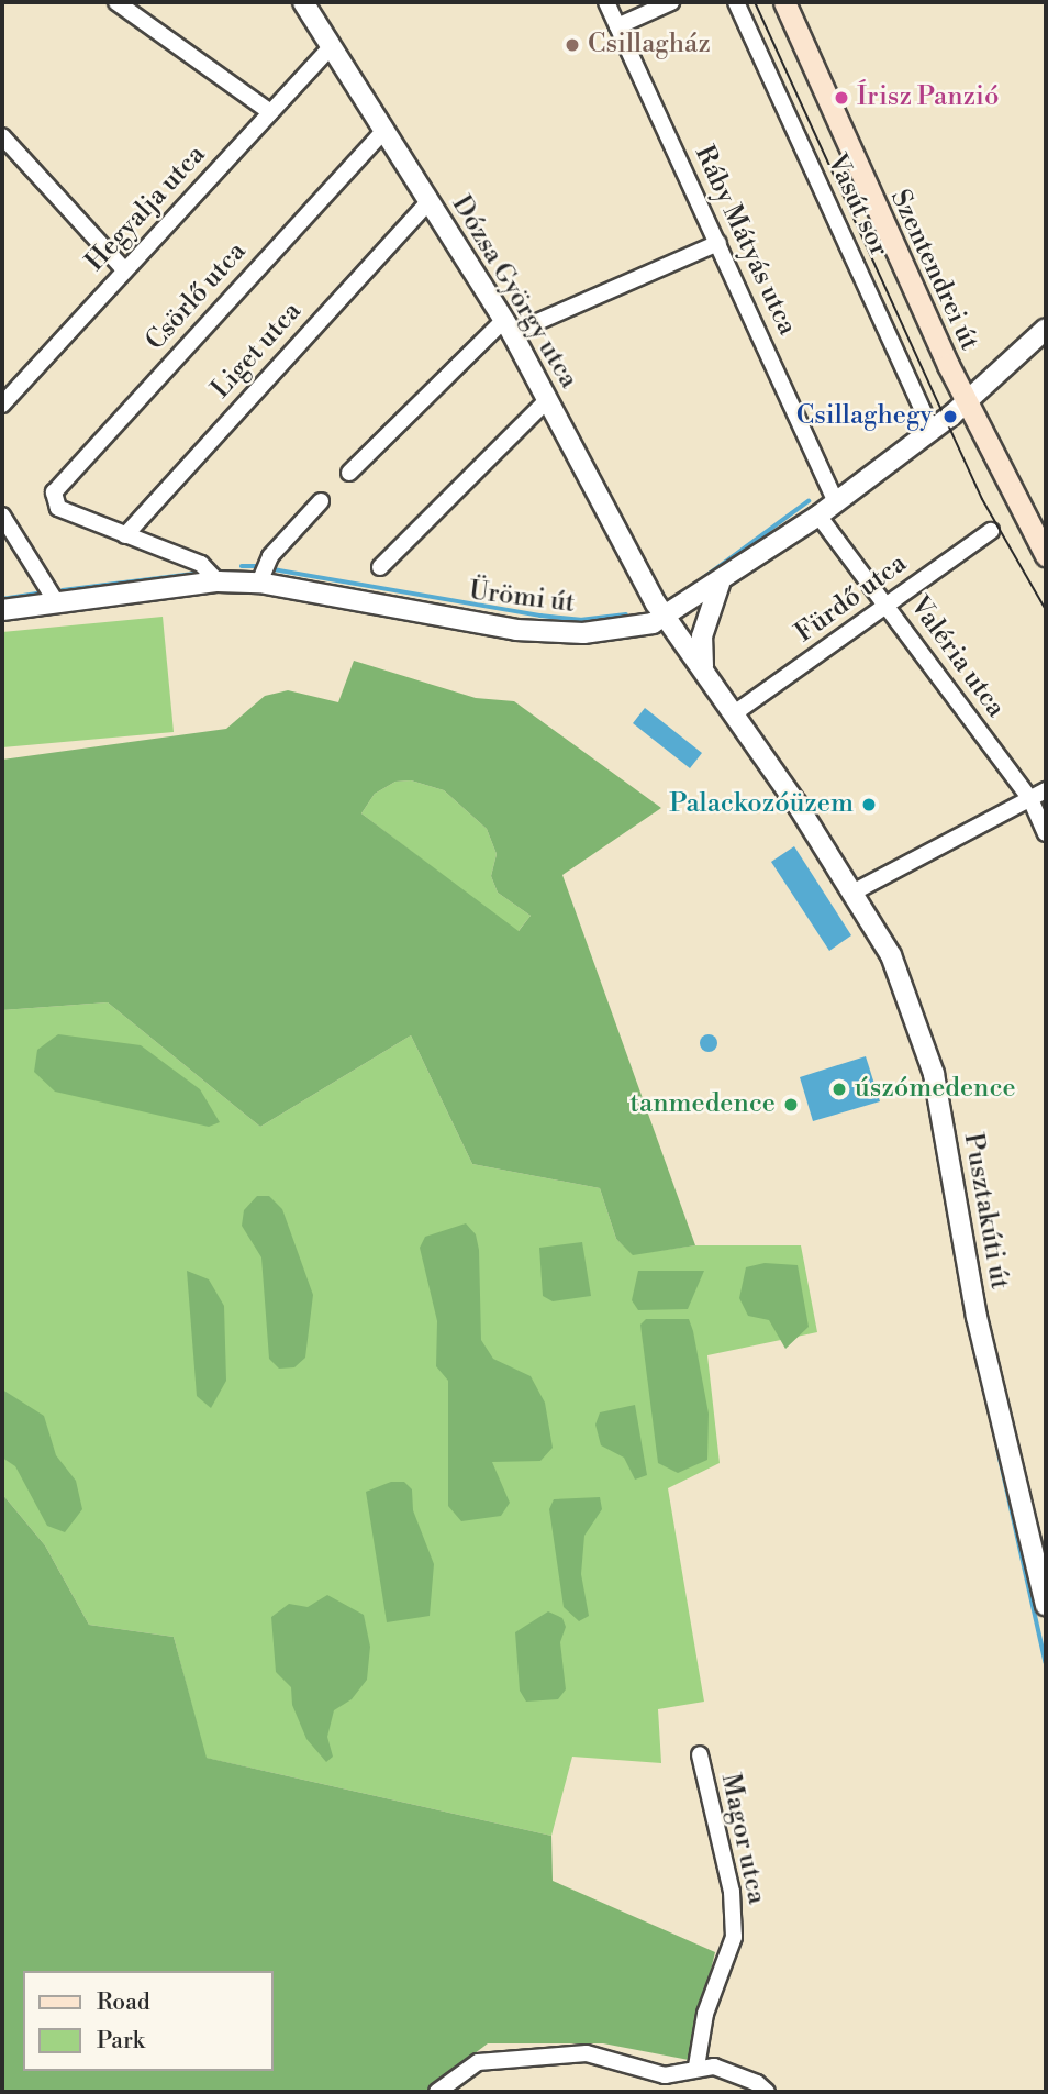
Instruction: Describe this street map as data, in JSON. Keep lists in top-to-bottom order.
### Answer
{
  "streets": {
    "main road": ["Szentendrei út"],
    "street": [
      "Vasút sor",
      "Hegyalja utca",
      "Ráby Mátyás utca",
      "Dózsa György utca",
      "Csörlő utca",
      "Liget utca",
      "Ürömi út",
      "Fürdő utca",
      "Valéria utca",
      "Pusztakúti út",
      "Magor utca"
    ]
  },
  "crossings": [
    ["Vasút sor", "Ürömi út"],
    ["Hegyalja utca", "Dózsa György utca"],
    ["Ráby Mátyás utca", "Ürömi út"],
    ["Szentendrei út", "Ürömi út"],
    ["Dózsa György utca", "Csörlő utca"],
    ["Dózsa György utca", "Liget utca"],
    ["Dózsa György utca", "Ürömi út"],
    ["Dózsa György utca", "Pusztakúti út"],
    ["Csörlő utca", "Liget utca"],
    ["Ürömi út", "Valéria utca"],
    ["Ürömi út", "Pusztakúti út"],
    ["Fürdő utca", "Valéria utca"]
  ],
  "places": [
    "Csillagház",
    "Írisz Panzió",
    "Csillaghegy",
    "Palackozóüzem",
    "úszómedence",
    "tanmedence"
  ],
  "legend": ["Road", "Park"]
}
